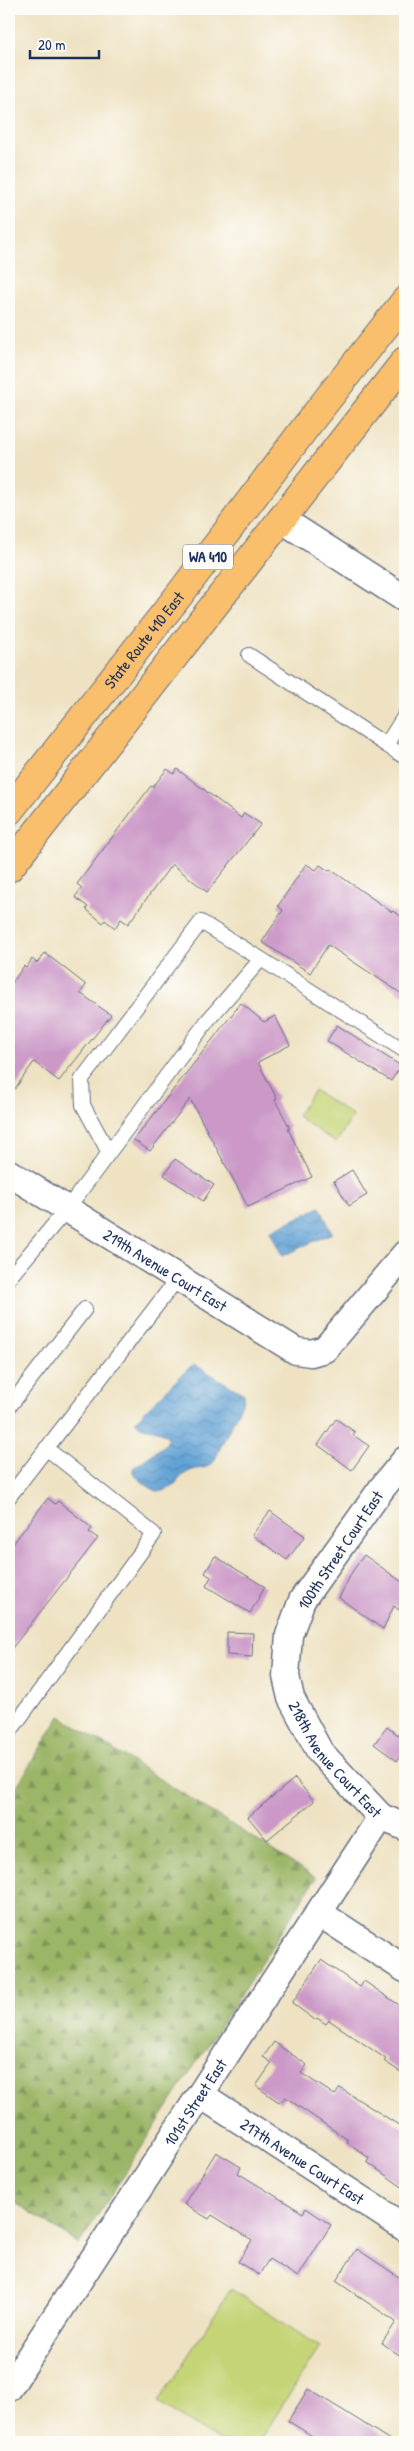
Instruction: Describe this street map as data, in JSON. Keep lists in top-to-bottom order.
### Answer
{
  "streets": {
    "main road": ["WA 410", "State Route 410 East"],
    "street": [
      "219th Avenue Court East",
      "100th Street Court East",
      "218th Avenue Court East",
      "101st Street East",
      "217th Avenue Court East"
    ]
  },
  "crossings": [
    ["100th Street Court East", "218th Avenue Court East"],
    ["218th Avenue Court East", "101st Street East"],
    ["101st Street East", "217th Avenue Court East"]
  ],
  "scale_bar": "20 m"
}
